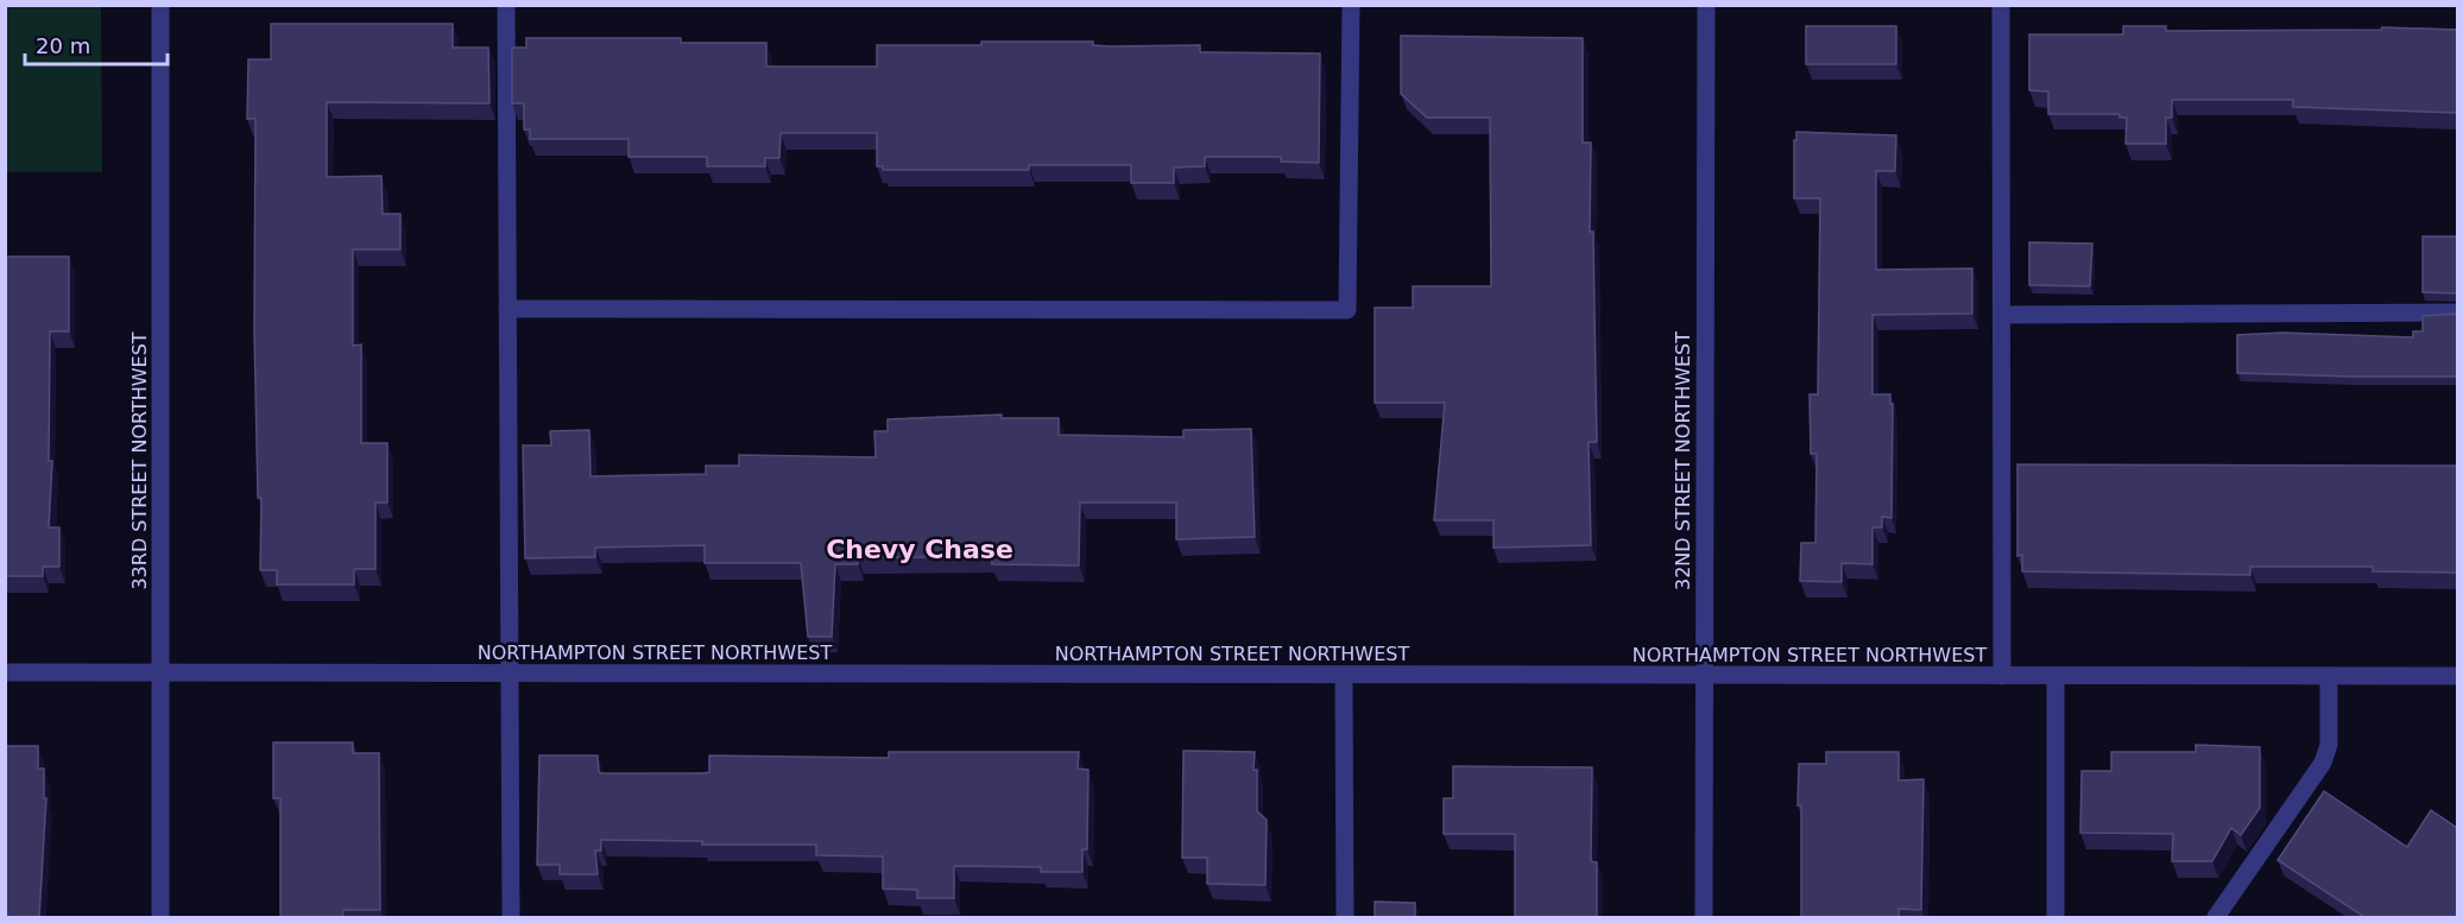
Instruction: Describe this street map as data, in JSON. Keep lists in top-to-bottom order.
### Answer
{
  "streets": {
    "street": ["33RD STREET NORTHWEST", "32ND STREET NORTHWEST", "NORTHAMPTON STREET NORTHWEST"]
  },
  "crossings": [
    ["33RD STREET NORTHWEST", "NORTHAMPTON STREET NORTHWEST"],
    ["32ND STREET NORTHWEST", "NORTHAMPTON STREET NORTHWEST"]
  ],
  "districts": ["Chevy Chase"],
  "scale_bar": "20 m"
}
